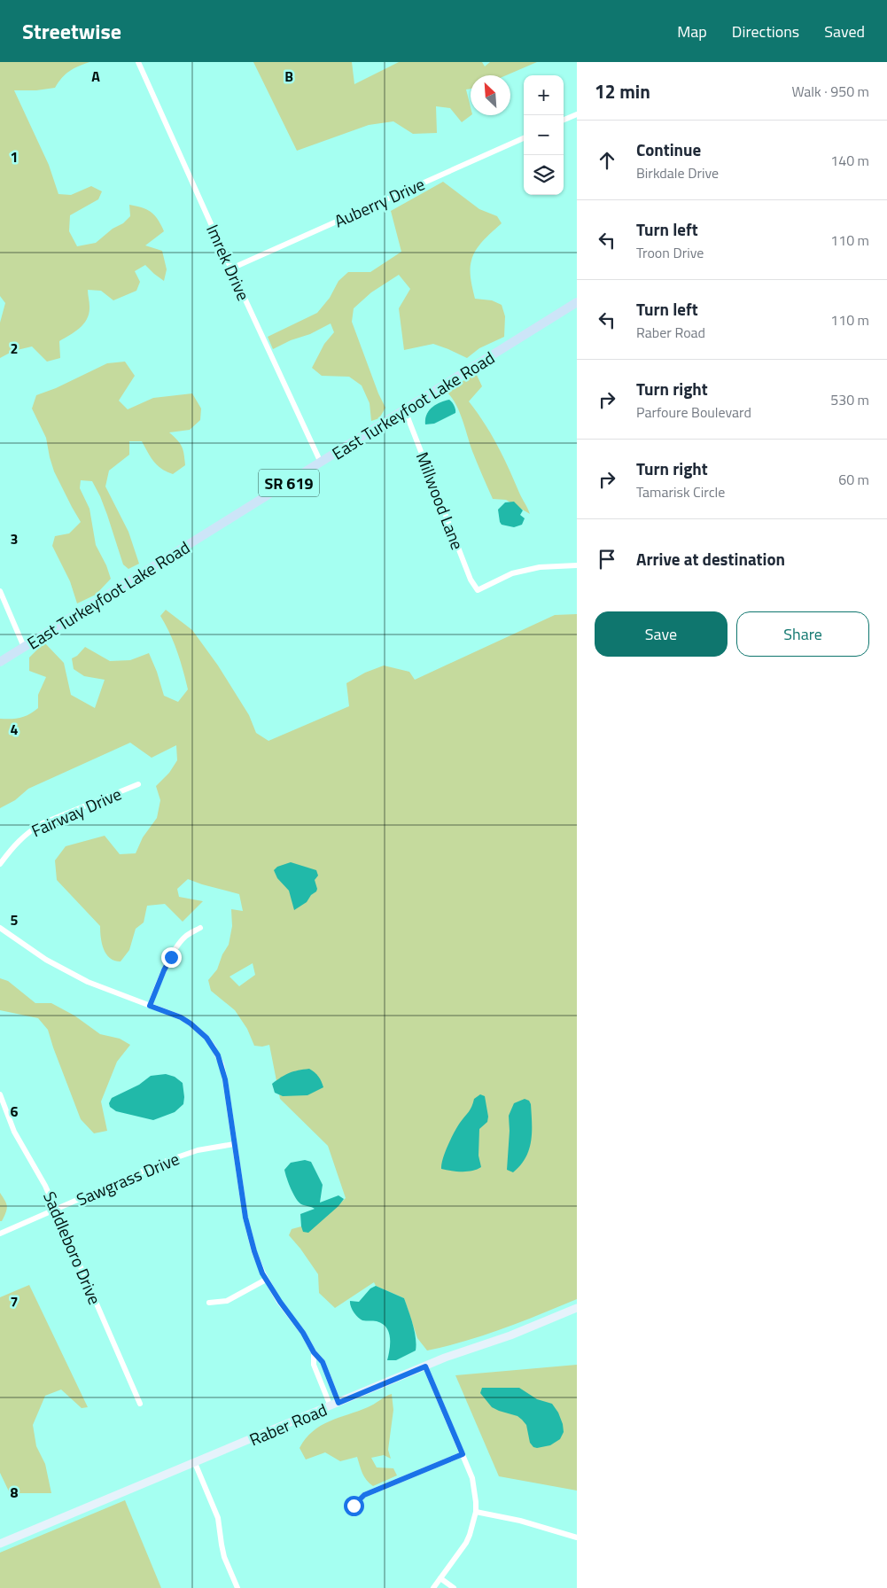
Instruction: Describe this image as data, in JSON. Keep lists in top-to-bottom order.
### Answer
{
  "streets": {
    "main road": ["East Turkeyfoot Lake Road", "SR 619"],
    "street": [
      "Auberry Drive",
      "Imrek Drive",
      "Millwood Lane",
      "Fairway Drive",
      "Sawgrass Drive",
      "Saddleboro Drive",
      "Raber Road"
    ]
  },
  "crossings": [
    ["Auberry Drive", "Imrek Drive"],
    ["Imrek Drive", "East Turkeyfoot Lake Road"],
    ["East Turkeyfoot Lake Road", "Millwood Lane"],
    ["Sawgrass Drive", "Saddleboro Drive"]
  ],
  "north": "top left",
  "page": {
    "header": "Streetwise",
    "nav": ["Map", "Directions", "Saved"],
    "heading": ["12 min", "Walk · 950 m"],
    "map_buttons": ["+", "−"],
    "list": [
      ["Continue", "Birkdale Drive", "140 m"],
      ["Turn left", "Troon Drive", "110 m"],
      ["Turn left", "Raber Road", "110 m"],
      ["Turn right", "Parfoure Boulevard", "530 m"],
      ["Turn right", "Tamarisk Circle", "60 m"],
      "Arrive at destination"
    ],
    "buttons": ["Save", "Share"]
  },
  "grid": {
    "columns": ["A", "B"],
    "rows": [
      "1",
      "2",
      "3",
      "4",
      "5",
      "6",
      "7",
      "8"
    ]
  }
}
